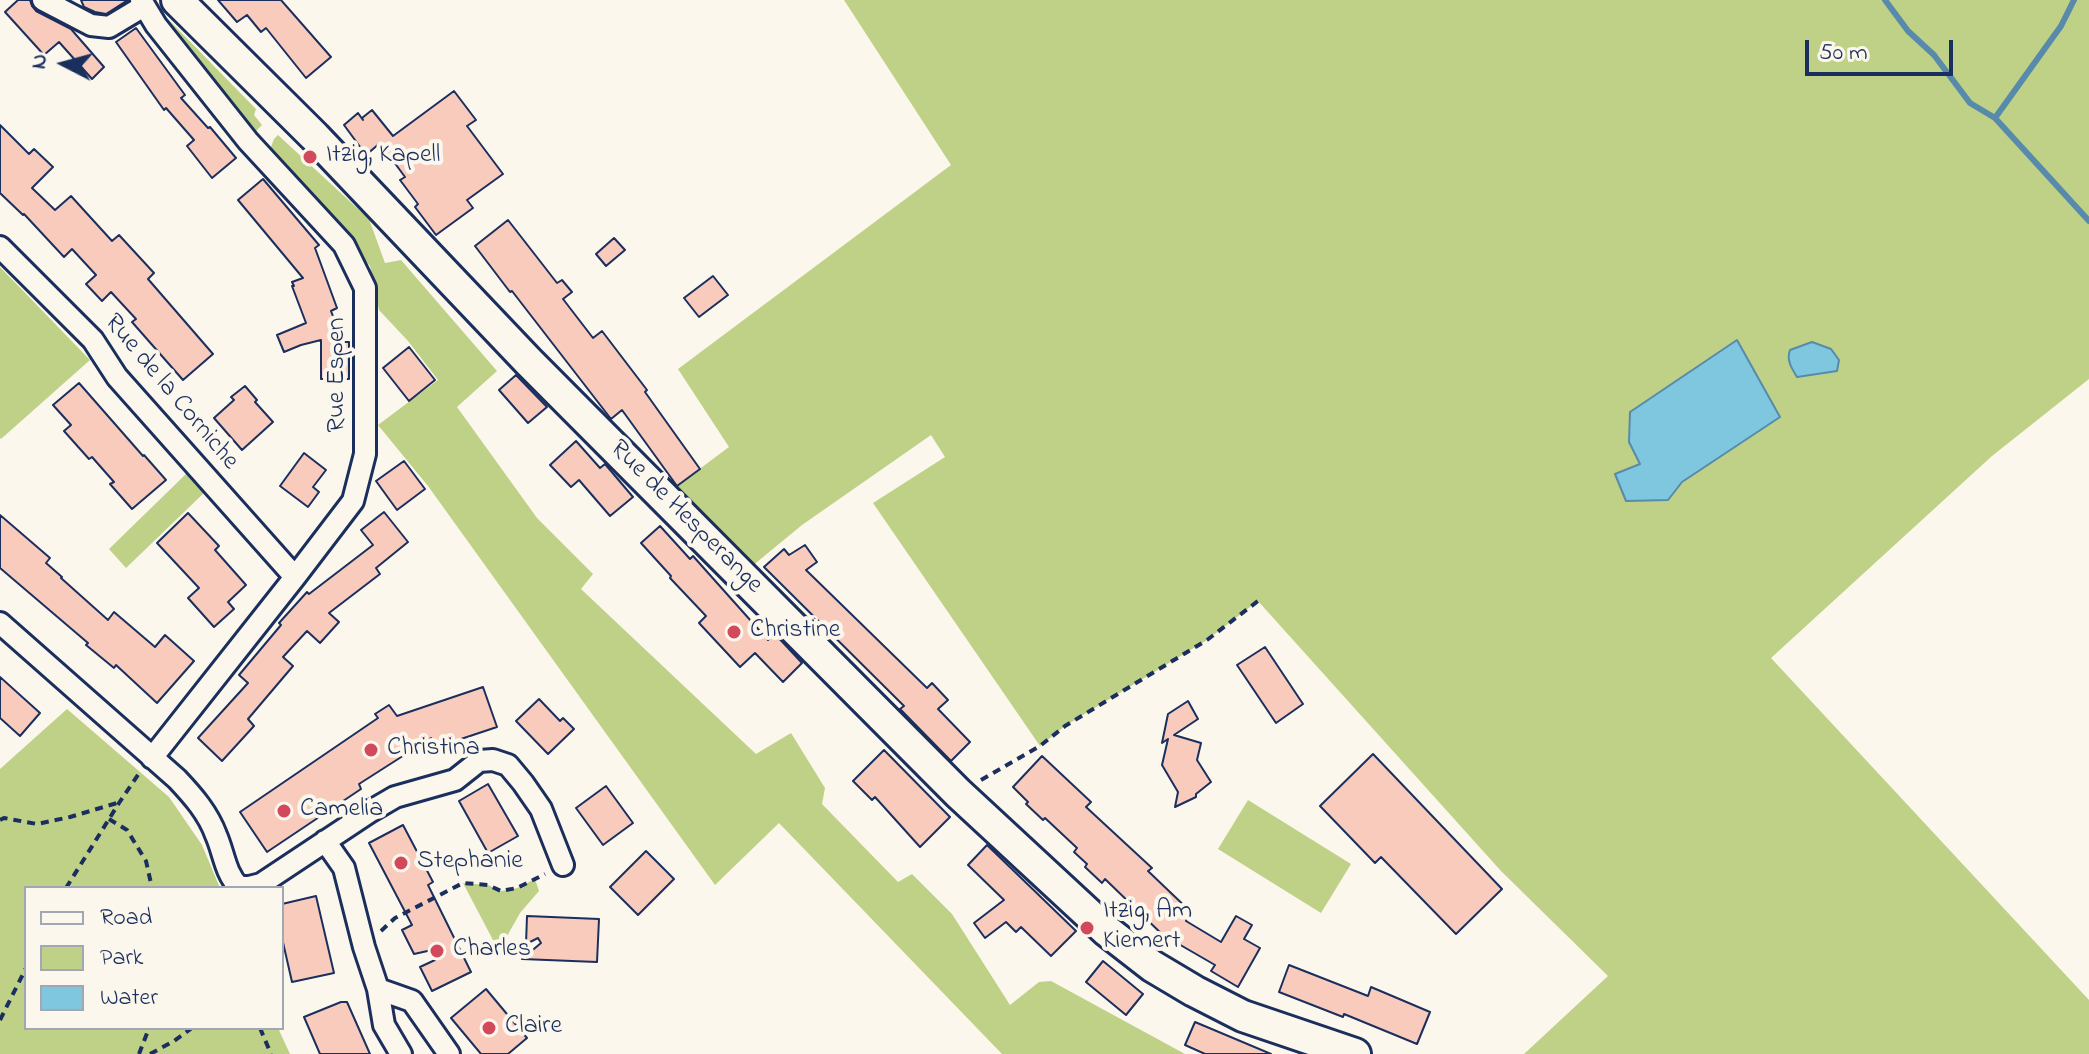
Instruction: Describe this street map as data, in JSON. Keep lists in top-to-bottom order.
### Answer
{
  "streets": {
    "main road": ["Rue de Hesperange"],
    "street": ["Rue Espen", "Rue de la Corniche"]
  },
  "crossings": [
    ["Rue Espen", "Rue de la Corniche"]
  ],
  "places": [
    "Itzig, Kapell",
    "Christine",
    "Christina",
    "Camelia",
    "Stephanie",
    "Itzig, Am Kiemert",
    "Charles",
    "Claire"
  ],
  "legend": ["Road", "Park", "Water"],
  "scale_bar": "50 m",
  "north": "left"
}
